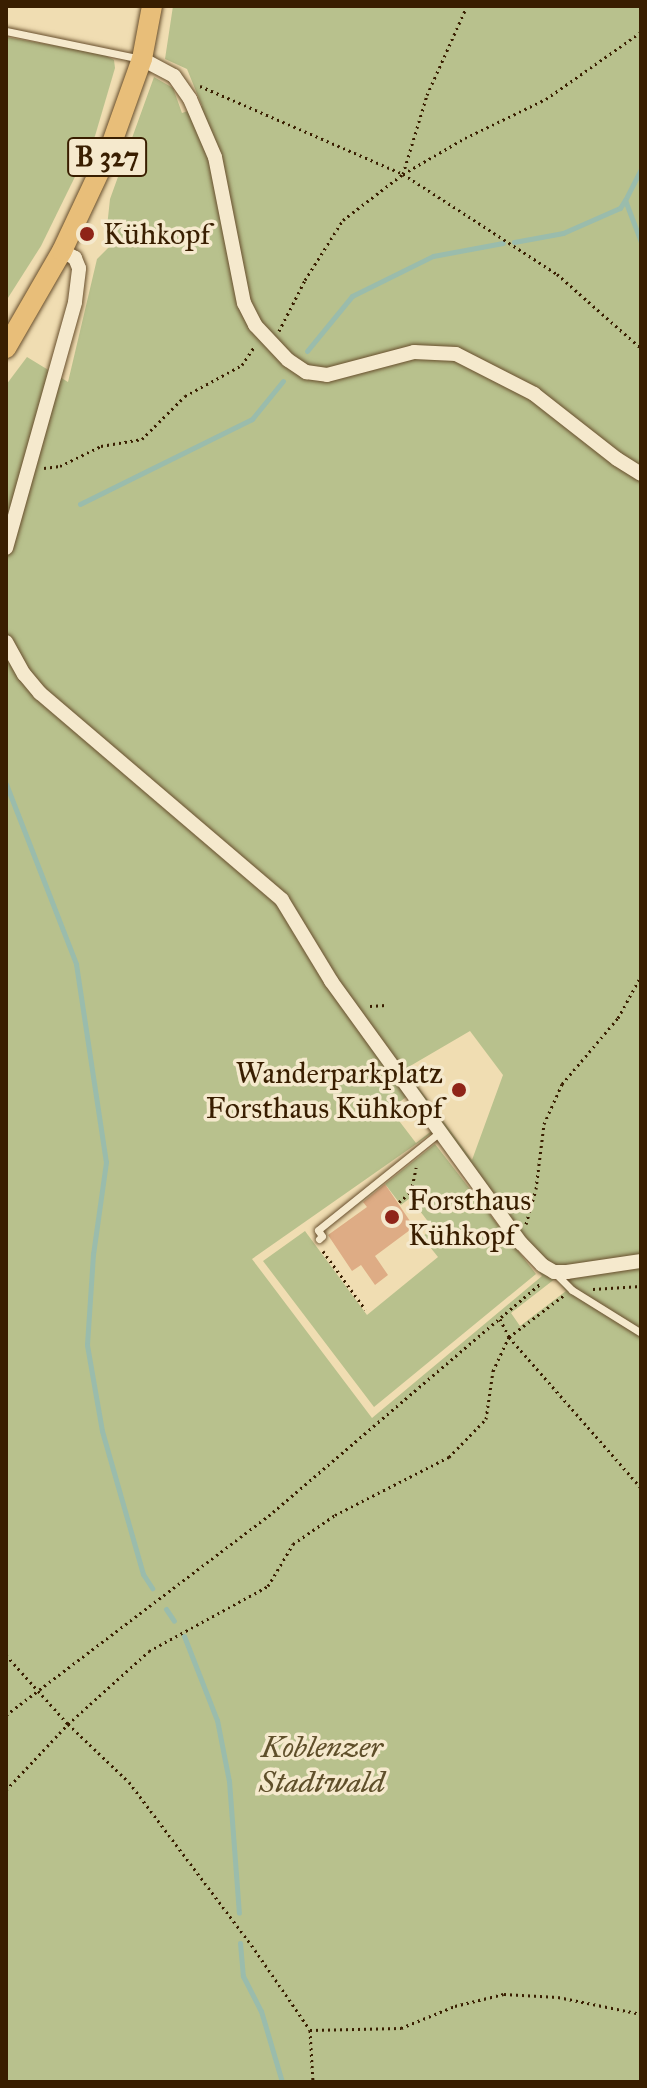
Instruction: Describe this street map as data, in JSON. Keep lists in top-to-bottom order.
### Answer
{
  "streets": {
    "main road": ["B 327"]
  },
  "parks": ["Koblenzer Stadtwald"],
  "places": ["Kühkopf", "Wanderparkplatz Forsthaus Kühkopf", "Forsthaus Kühkopf"]
}
